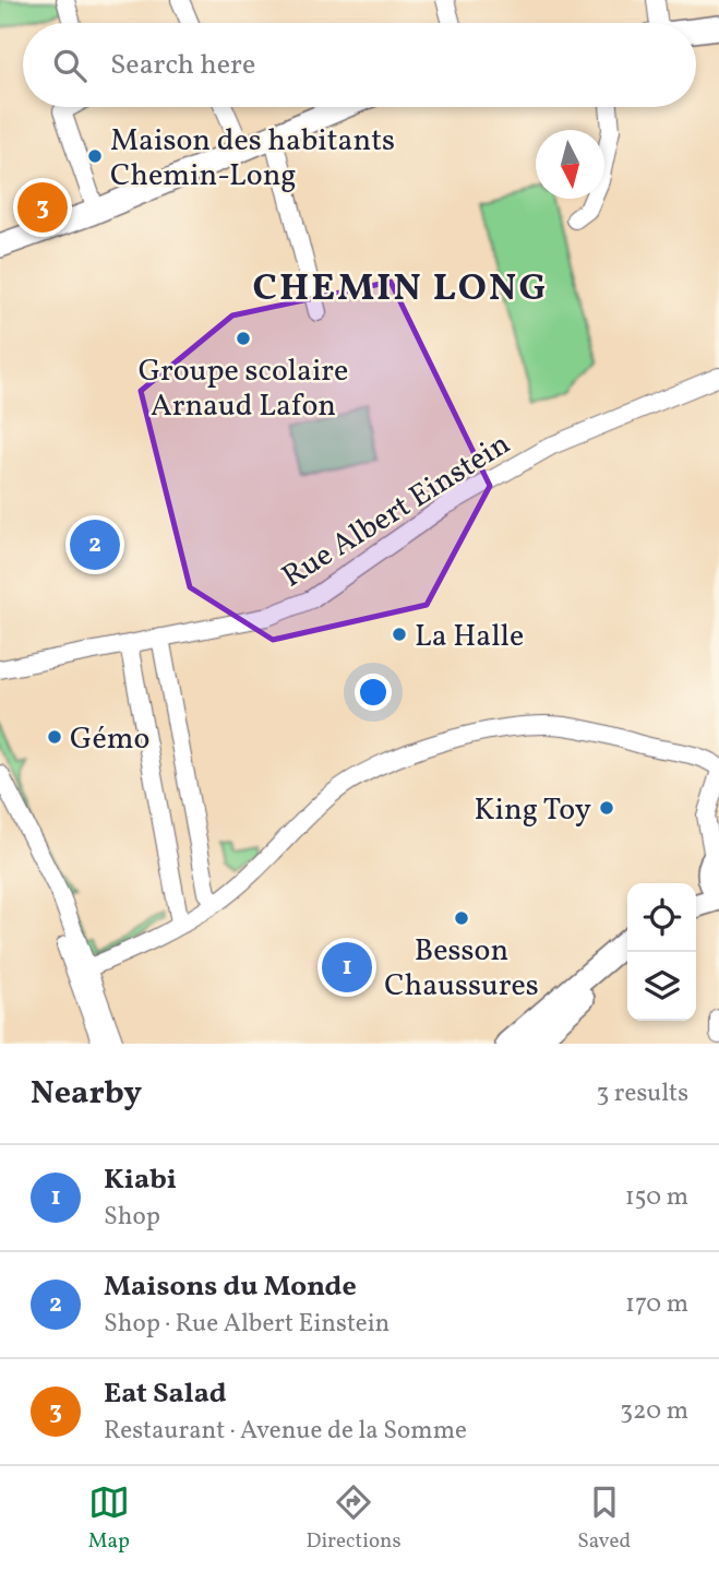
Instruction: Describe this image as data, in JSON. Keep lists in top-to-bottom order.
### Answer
{
  "streets": {
    "street": ["Rue Albert Einstein"]
  },
  "districts": ["CHEMIN LONG"],
  "places": [
    "Maison des habitants Chemin-Long",
    "Groupe scolaire Arnaud Lafon",
    "La Halle",
    "Gémo",
    "King Toy",
    "Besson Chaussures"
  ],
  "north": "bottom",
  "page": {
    "search": "Search here",
    "pins": ["3", "2", "1"],
    "heading": ["Nearby", "3 results"],
    "list": [
      {
        "mark": "1",
        "name": "Kiabi",
        "note": "Shop",
        "value": "150 m"
      },
      {
        "mark": "2",
        "name": "Maisons du Monde",
        "note": "Shop · Rue Albert Einstein",
        "value": "170 m"
      },
      {
        "mark": "3",
        "name": "Eat Salad",
        "note": "Restaurant · Avenue de la Somme",
        "value": "320 m"
      }
    ],
    "nav": ["Map", "Directions", "Saved"]
  }
}
